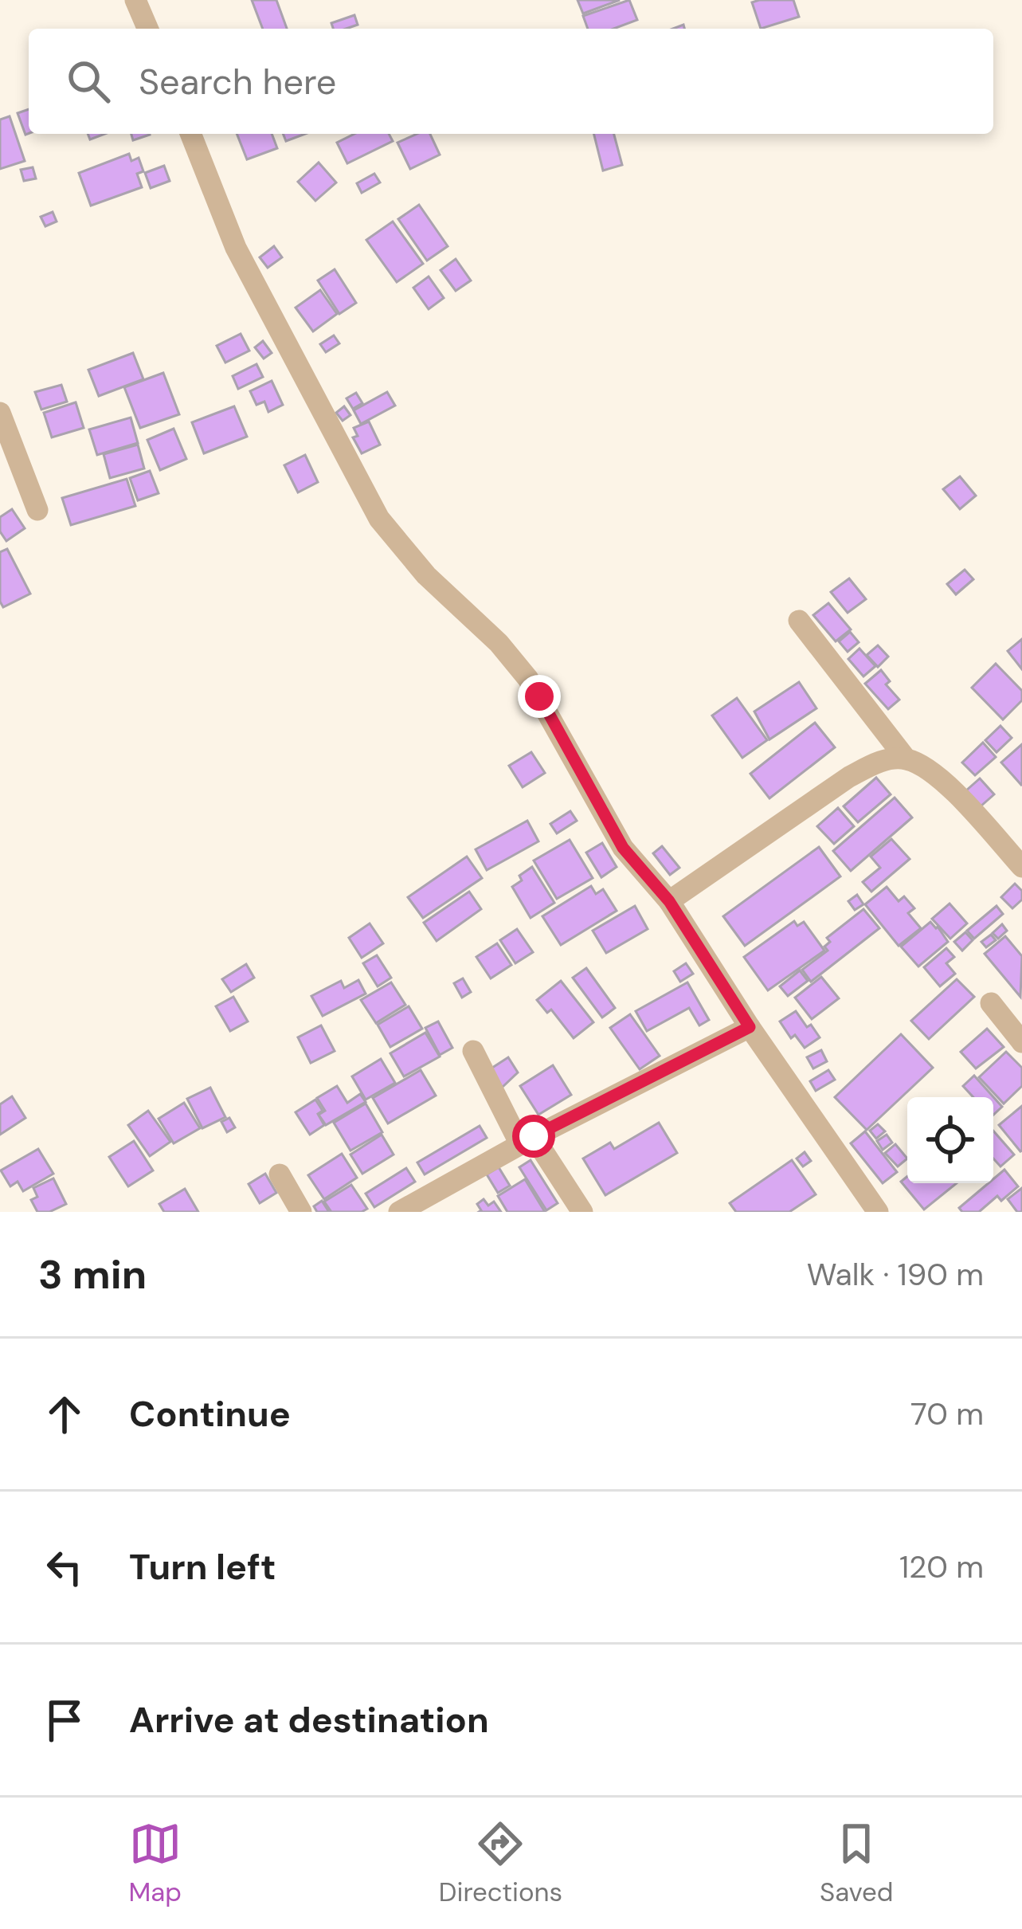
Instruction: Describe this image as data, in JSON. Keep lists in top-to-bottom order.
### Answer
{
  "page": {
    "search": "Search here",
    "heading": ["3 min", "Walk · 190 m"],
    "list": [
      ["Continue", "70 m"],
      ["Turn left", "120 m"],
      "Arrive at destination"
    ],
    "nav": ["Map", "Directions", "Saved"]
  }
}
